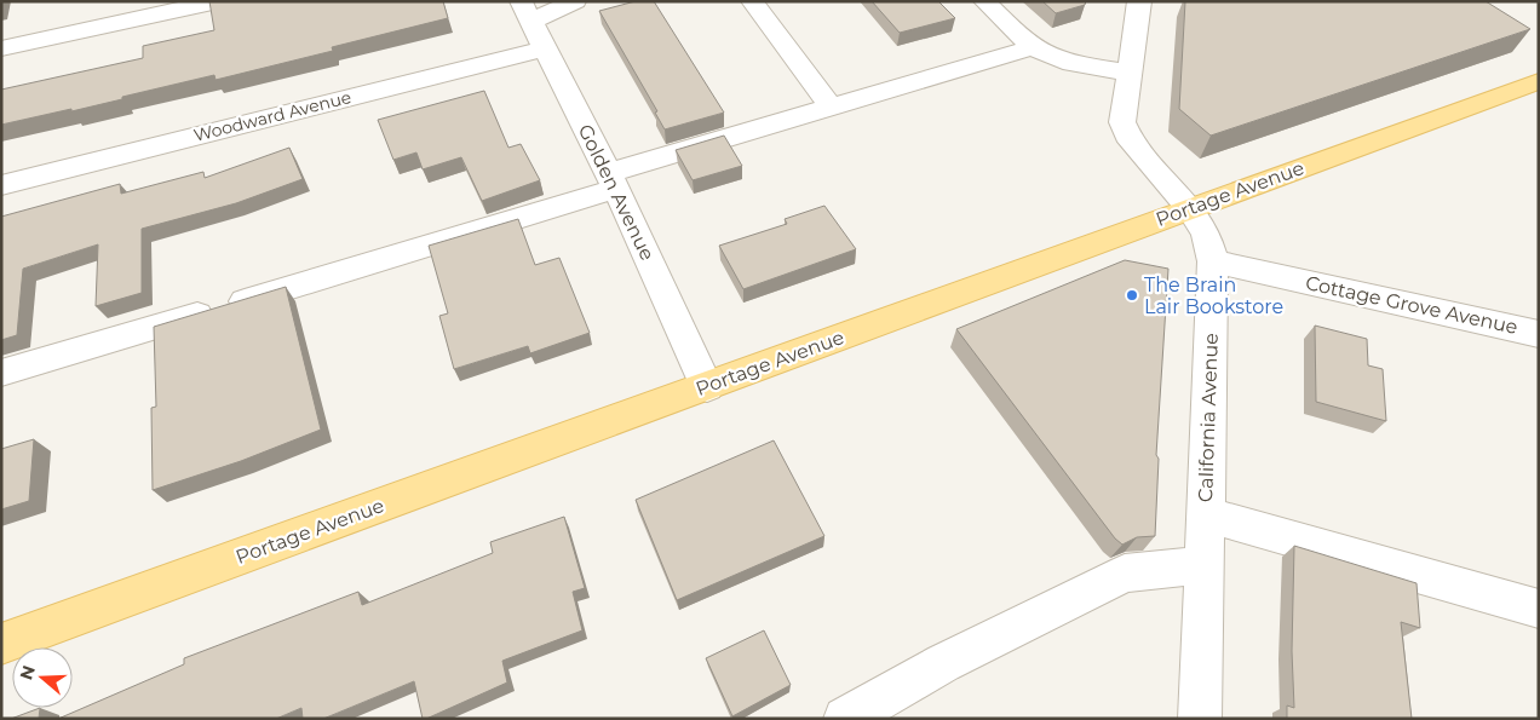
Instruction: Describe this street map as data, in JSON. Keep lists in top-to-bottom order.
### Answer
{
  "streets": {
    "main road": ["Portage Avenue"],
    "street": [
      "Woodward Avenue",
      "Golden Avenue",
      "Cottage Grove Avenue",
      "California Avenue"
    ]
  },
  "crossings": [
    ["Woodward Avenue", "Golden Avenue"],
    ["Golden Avenue", "Portage Avenue"],
    ["Portage Avenue", "California Avenue"],
    ["Cottage Grove Avenue", "California Avenue"]
  ],
  "places": ["The Brain Lair Bookstore"],
  "north": "left"
}
